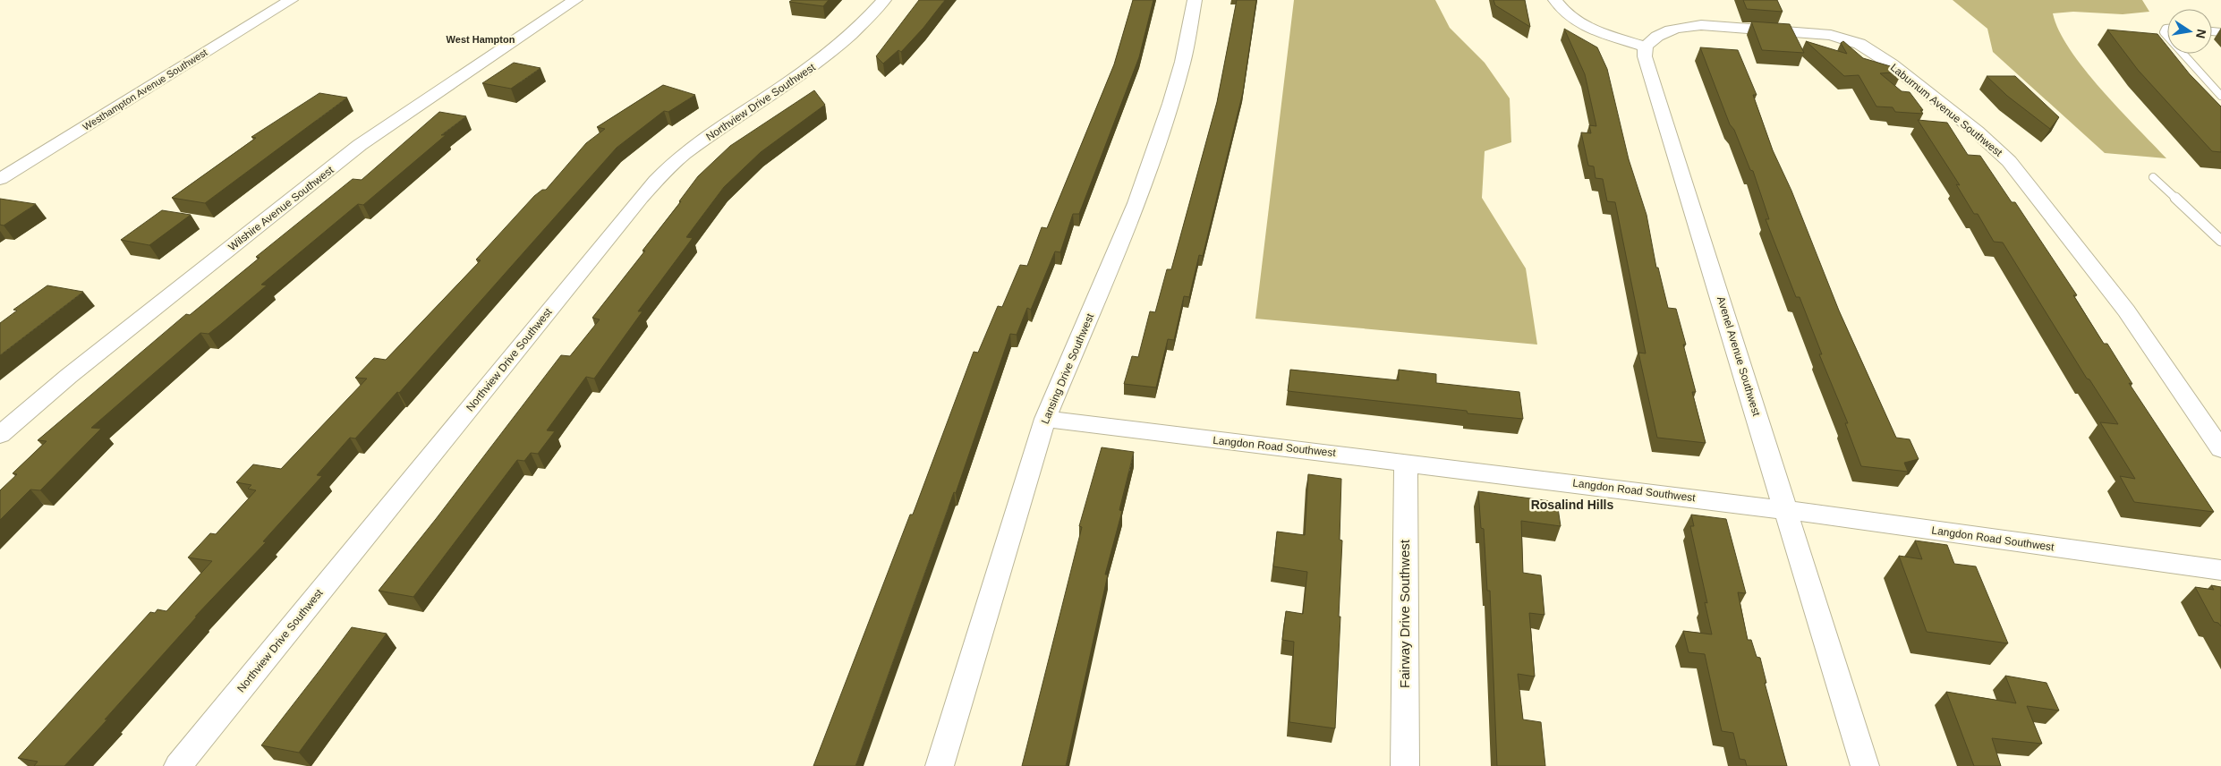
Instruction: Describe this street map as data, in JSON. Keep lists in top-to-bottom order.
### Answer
{
  "streets": {
    "street": [
      "Westhampton Avenue Southwest",
      "Northview Drive Southwest",
      "Laburnum Avenue Southwest",
      "Wilshire Avenue Southwest",
      "Avenel Avenue Southwest",
      "Lansing Drive Southwest",
      "Langdon Road Southwest",
      "Fairway Drive Southwest"
    ]
  },
  "crossings": [
    ["Laburnum Avenue Southwest", "Avenel Avenue Southwest"],
    ["Avenel Avenue Southwest", "Langdon Road Southwest"],
    ["Lansing Drive Southwest", "Langdon Road Southwest"],
    ["Langdon Road Southwest", "Fairway Drive Southwest"]
  ],
  "districts": ["West Hampton", "Rosalind Hills"],
  "north": "right"
}
